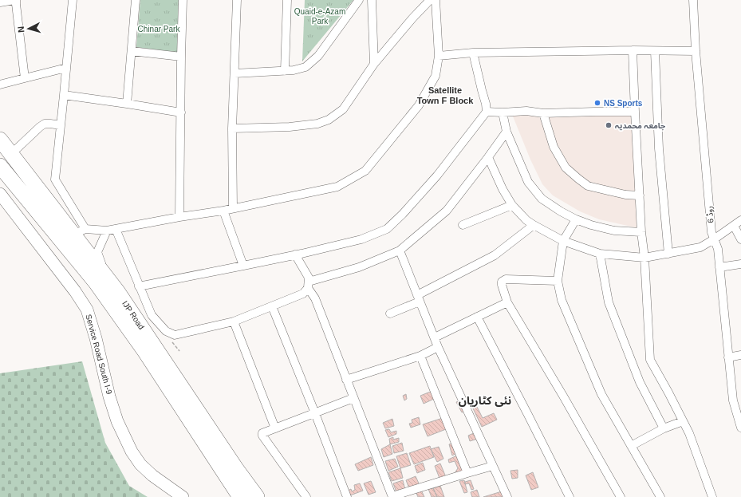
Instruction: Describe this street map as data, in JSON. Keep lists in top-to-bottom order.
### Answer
{
  "streets": {
    "highway": ["IJP Road"],
    "street": ["روڈ 6", "Service Road South I-9"]
  },
  "districts": ["Satellite Town F Block", "نئی کٹاریان"],
  "parks": ["Quaid-e-Azam Park", "Chinar Park"],
  "places": ["NS Sports", "جامعہ محمدیہ"],
  "north": "left"
}
